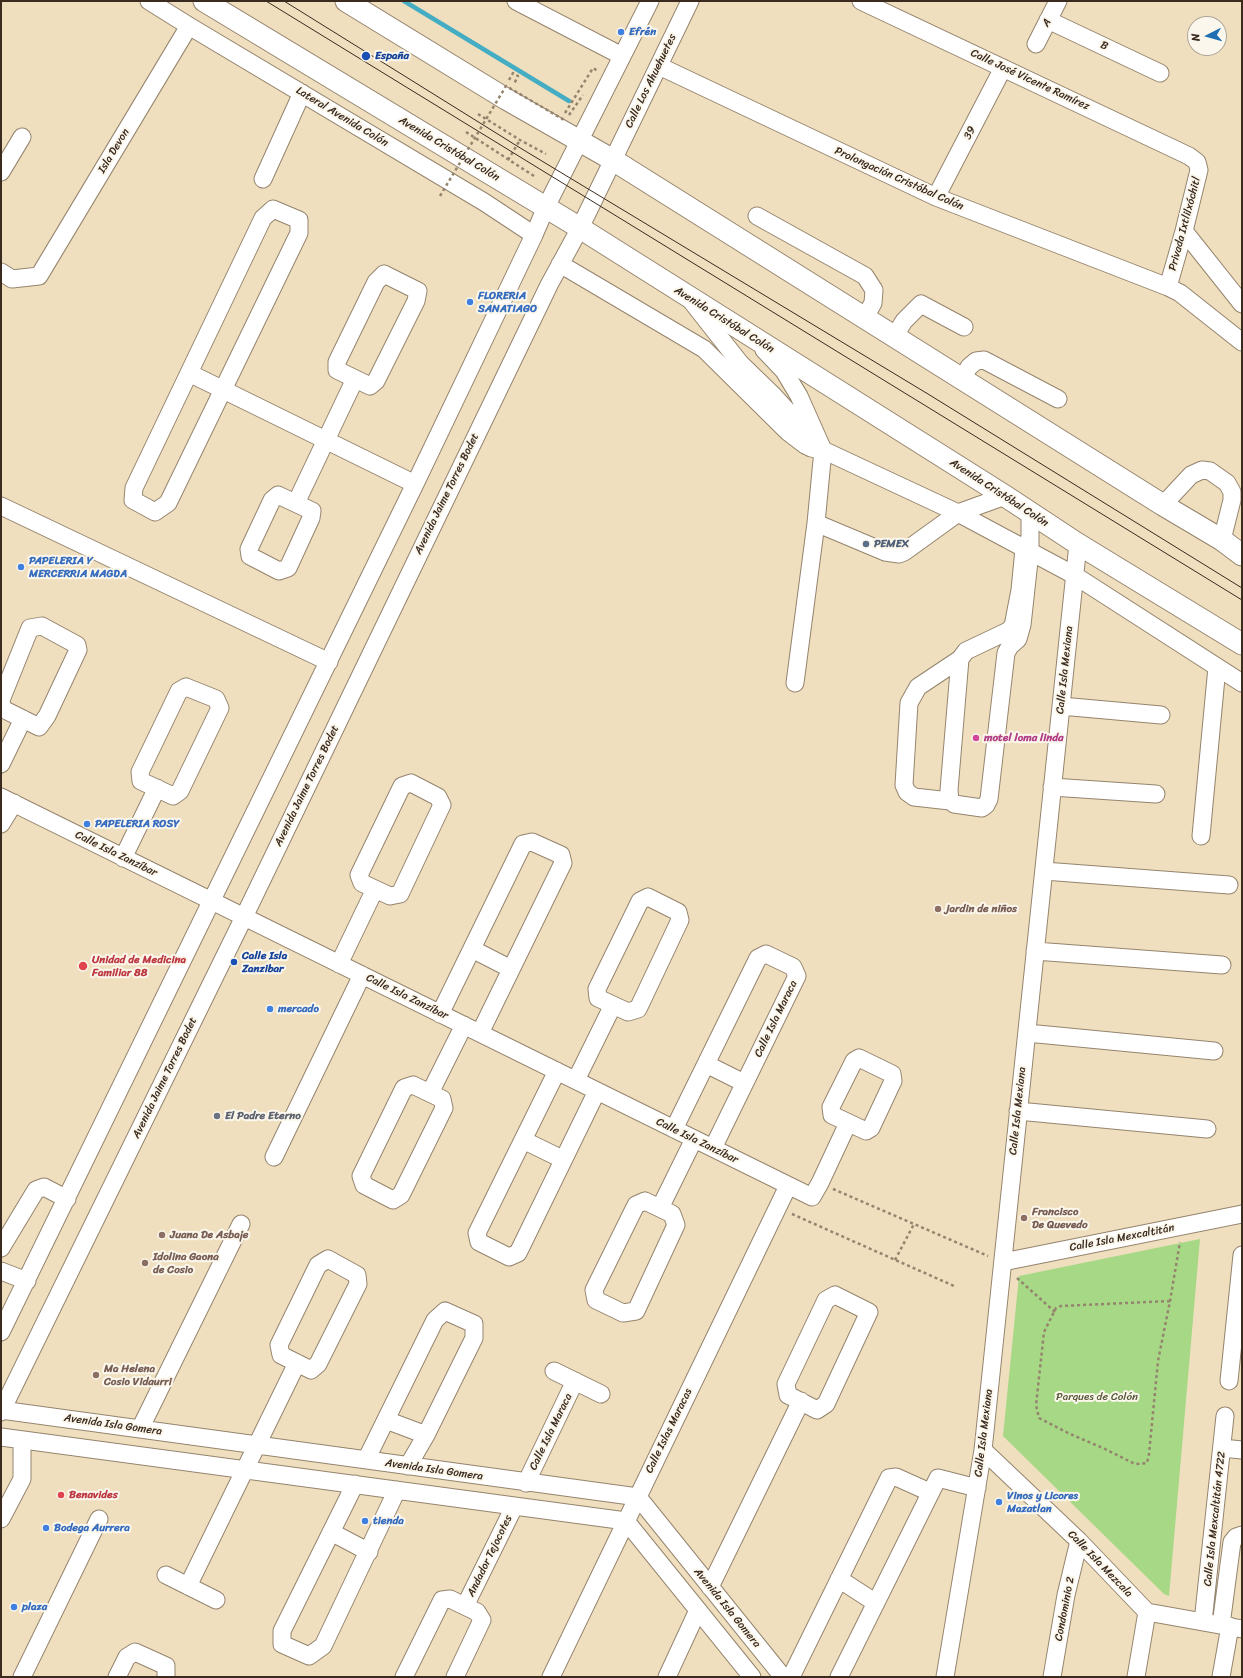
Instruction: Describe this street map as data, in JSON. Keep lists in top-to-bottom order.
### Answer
{
  "streets": {
    "main road": ["Avenida Cristóbal Colón"],
    "street": [
      "A",
      "B",
      "Calle José Vicente Ramírez",
      "Calle Los Ahuehuetes",
      "Lateral Avenida Colón",
      "39",
      "Isla Devon",
      "Prolongación Cristóbal Colón",
      "Privada Ixtlilxóchitl",
      "Avenida Jaime Torres Bodet",
      "Calle Isla Mexiana",
      "Calle Isla Zanzíbar",
      "Calle Isla Maraca",
      "Calle Isla Mexcaltitán",
      "Avenida Isla Gomera",
      "Calle Islas Maracas",
      "Calle Isla Mexcaltitán 4722",
      "Andador Tejocotes",
      "Calle Isla Mezcala",
      "Condominio 2"
    ]
  },
  "crossings": [
    ["A", "B"],
    ["Calle José Vicente Ramírez", "39"],
    ["Calle José Vicente Ramírez", "Privada Ixtlilxóchitl"],
    ["Calle Los Ahuehuetes", "Prolongación Cristóbal Colón"],
    ["Calle Los Ahuehuetes", "Avenida Jaime Torres Bodet"],
    ["Lateral Avenida Colón", "Isla Devon"],
    ["39", "Prolongación Cristóbal Colón"],
    ["Avenida Cristóbal Colón", "Avenida Jaime Torres Bodet"],
    ["Avenida Cristóbal Colón", "Calle Isla Mexiana"],
    ["Prolongación Cristóbal Colón", "Privada Ixtlilxóchitl"],
    ["Avenida Jaime Torres Bodet", "Calle Isla Zanzíbar"],
    ["Avenida Jaime Torres Bodet", "Avenida Isla Gomera"],
    ["Calle Isla Mexiana", "Calle Isla Mexcaltitán"],
    ["Calle Isla Mexiana", "Calle Isla Mezcala"],
    ["Calle Isla Zanzíbar", "Calle Isla Maraca"],
    ["Calle Isla Zanzíbar", "Calle Islas Maracas"],
    ["Calle Isla Maraca", "Avenida Isla Gomera"],
    ["Avenida Isla Gomera", "Calle Islas Maracas"],
    ["Calle Isla Mezcala", "Condominio 2"]
  ],
  "parks": ["Parques de Colón"],
  "places": [
    "Efrén",
    "España",
    "FLORERIA SANATIAGO",
    "PEMEX",
    "PAPELERIA Y MERCERRIA MAGDA",
    "motel loma linda",
    "PAPELERIA ROSY",
    "jardin de niños",
    "Calle Isla Zanzibar",
    "Unidad de Medicina Familiar 88",
    "mercado",
    "El Padre Eterno",
    "Francisco De Quevedo",
    "Juana De Asbaje",
    "Idolina Gaona de Cosio",
    "Ma Helena Cosio Vidaurri",
    "Benavides",
    "Vinos y Licores Mazatlan",
    "tienda",
    "Bodega Aurrera",
    "plaza"
  ],
  "north": "left"
}
